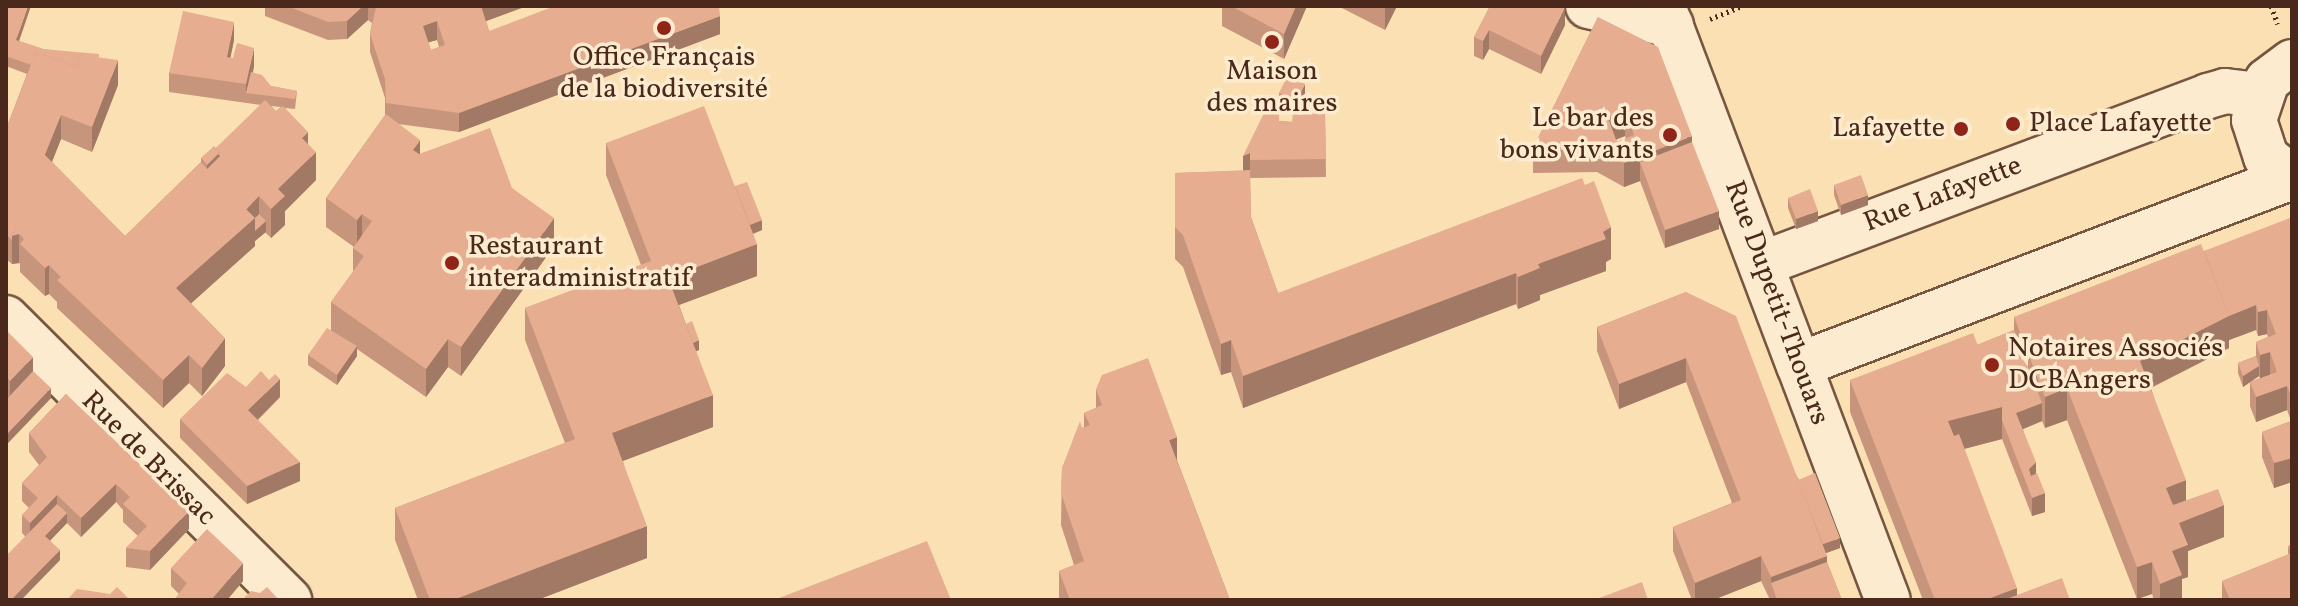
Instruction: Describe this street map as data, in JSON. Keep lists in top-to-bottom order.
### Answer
{
  "streets": {
    "street": ["Rue Lafayette", "Rue Dupetit-Thouars", "Rue de Brissac"]
  },
  "crossings": [
    ["Rue Lafayette", "Rue Dupetit-Thouars"]
  ],
  "places": [
    "Office Français de la biodiversité",
    "Maison des maires",
    "Place Lafayette",
    "Lafayette",
    "Le bar des bons vivants",
    "Restaurant interadministratif",
    "Notaires Associés DCBAngers"
  ]
}
